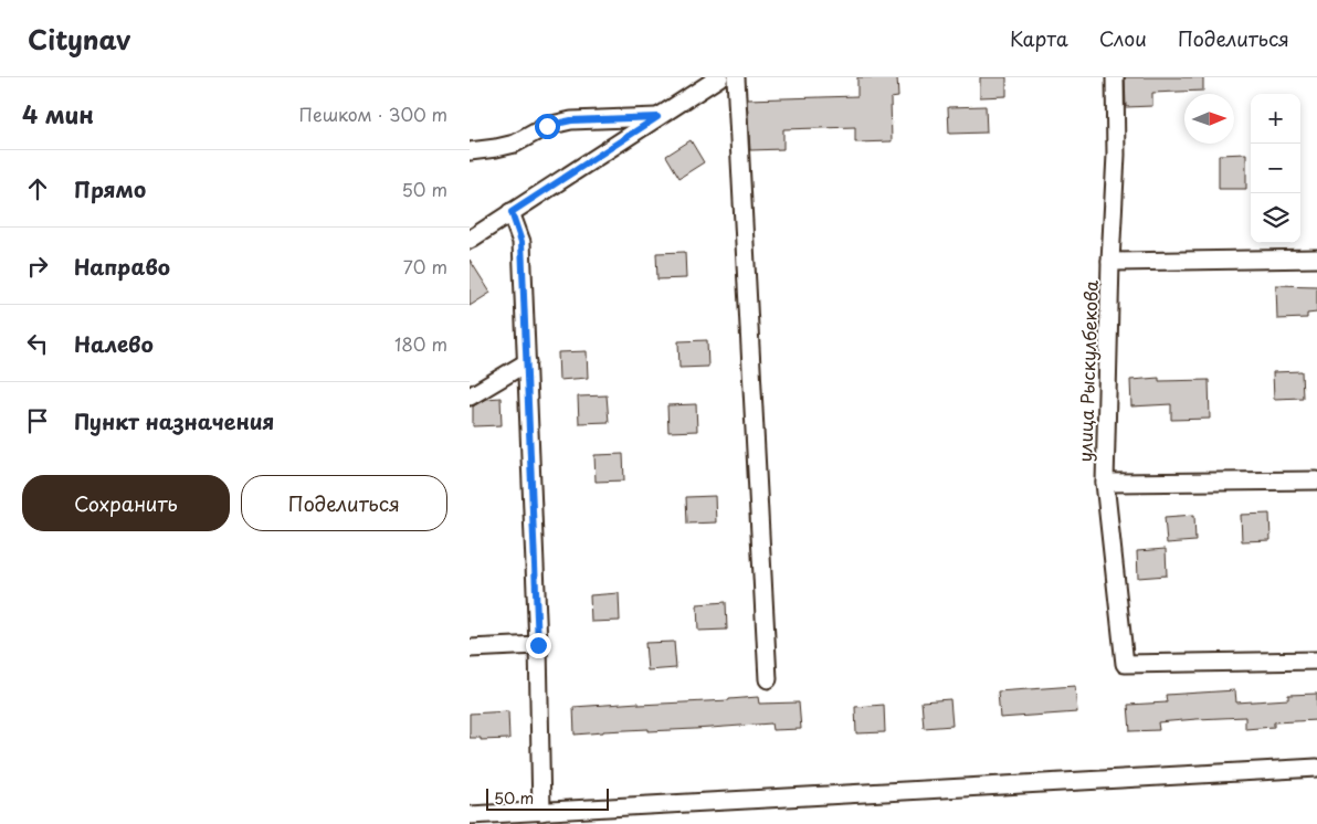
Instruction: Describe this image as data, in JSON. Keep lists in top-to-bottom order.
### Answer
{
  "streets": {
    "street": ["улица Рыскулбекова"]
  },
  "scale_bar": "50 m",
  "north": "right",
  "page": {
    "header": "Citynav",
    "nav": ["Карта", "Слои", "Поделиться"],
    "heading": ["4 мин", "Пешком · 300 m"],
    "map_buttons": ["+", "−"],
    "list": [
      ["Прямо", "50 m"],
      ["Направо", "70 m"],
      ["Налево", "180 m"],
      "Пункт назначения"
    ],
    "buttons": ["Сохранить", "Поделиться"],
    "scale": "50 m"
  }
}
